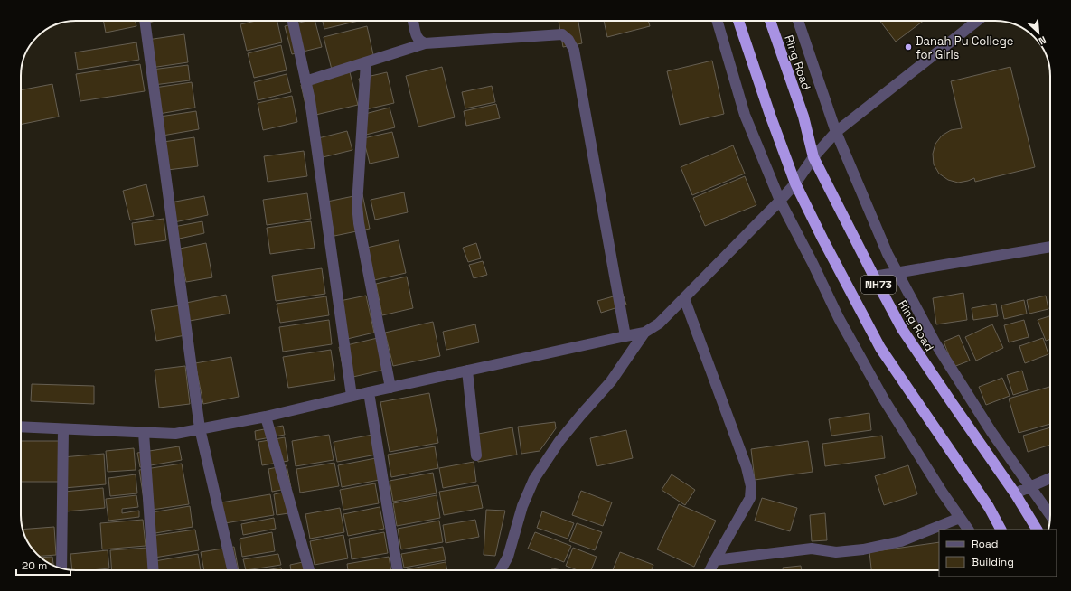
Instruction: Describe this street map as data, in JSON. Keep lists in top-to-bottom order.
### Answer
{
  "streets": {
    "highway": ["Ring Road", "NH73"]
  },
  "places": ["Danah Pu College for Girls"],
  "legend": ["Road", "Building"],
  "scale_bar": "20 m",
  "north": "bottom right"
}
